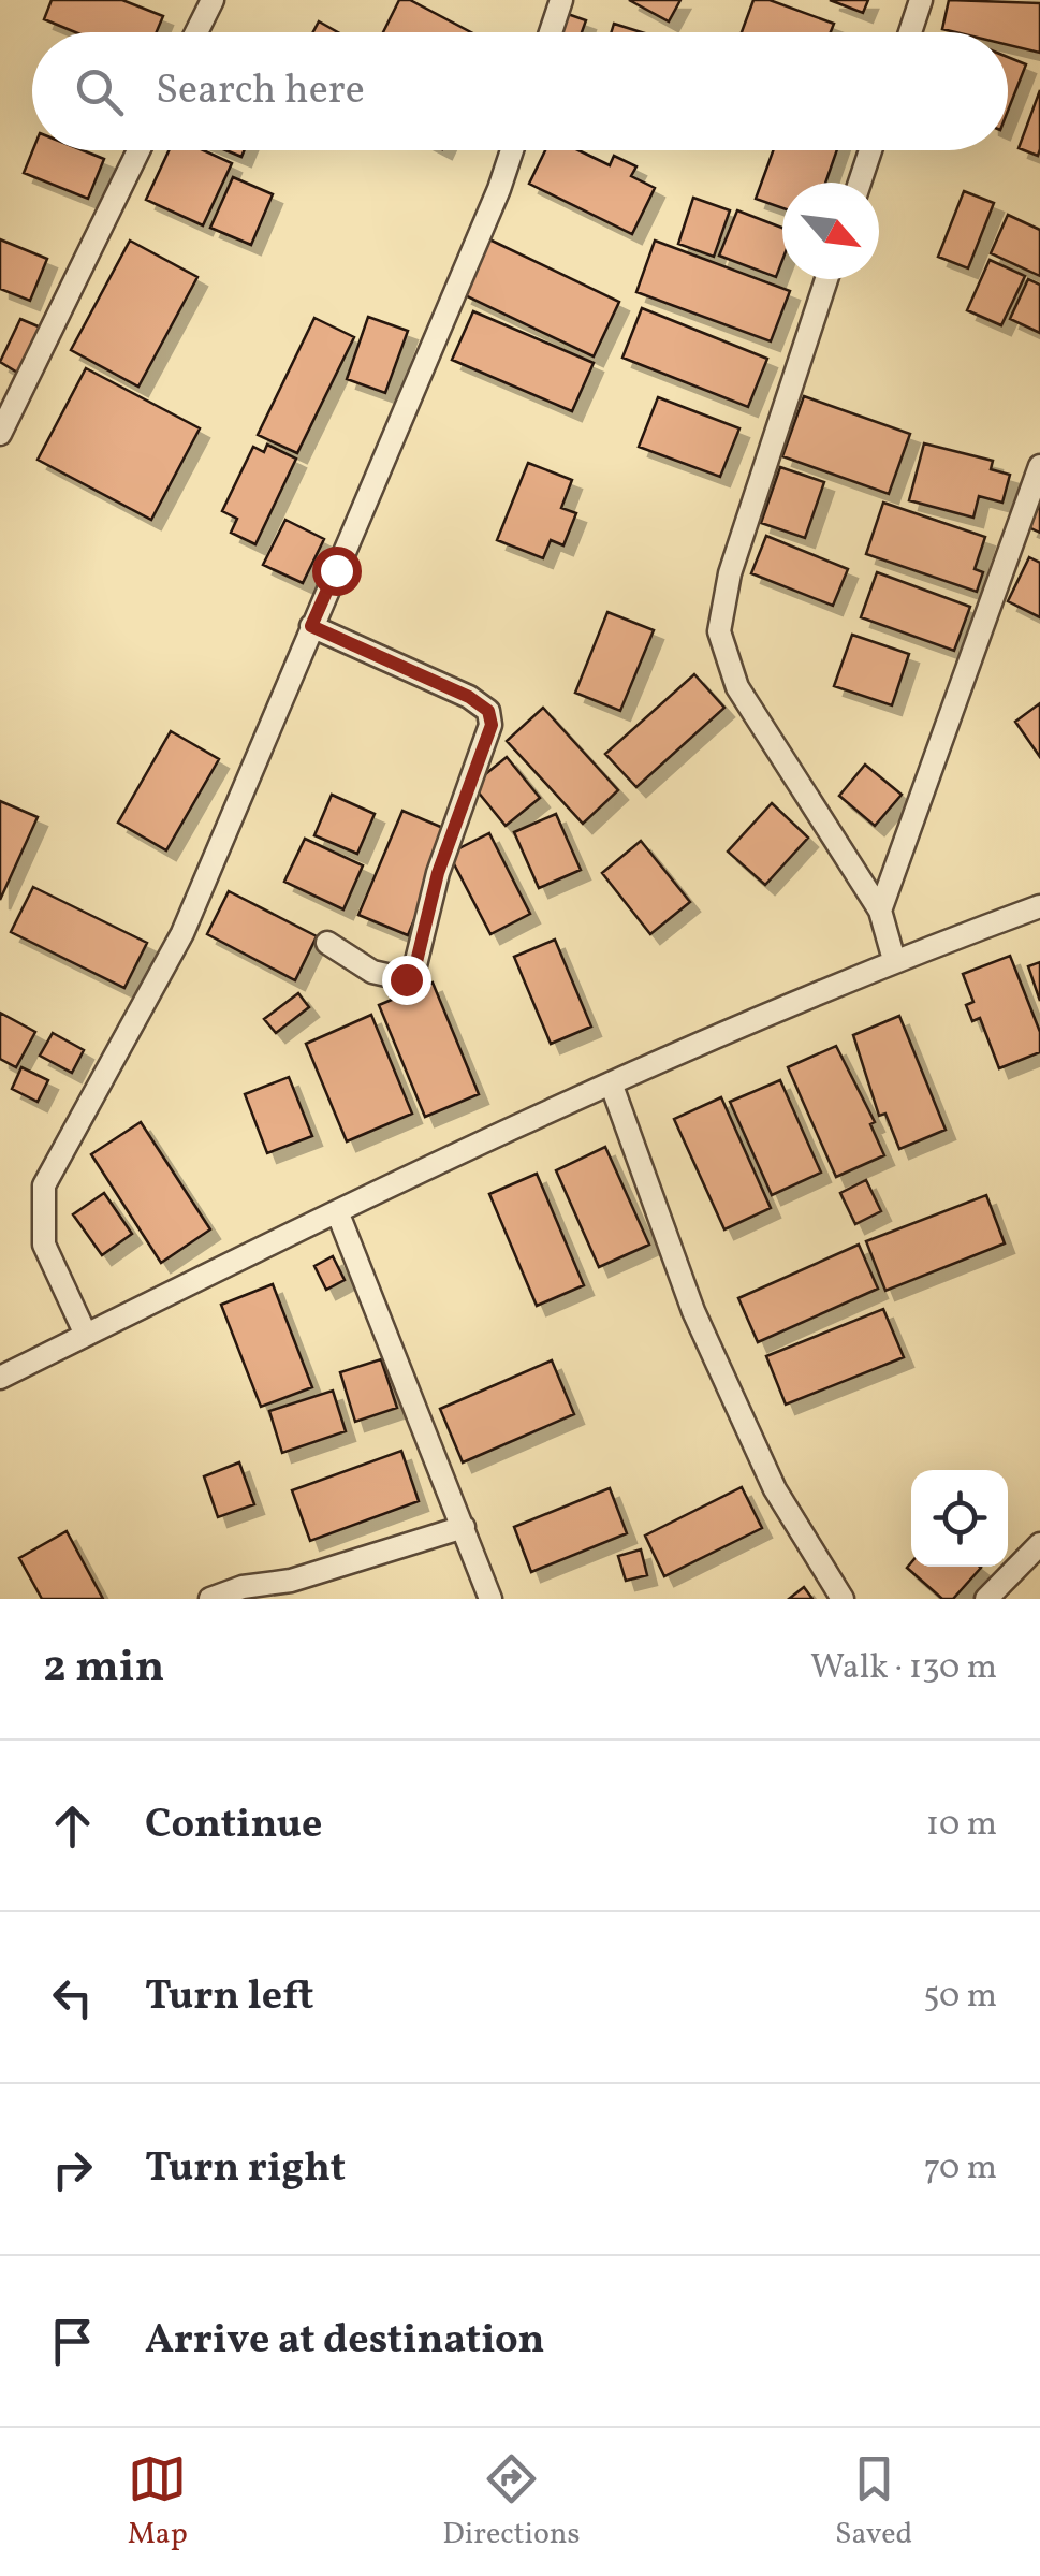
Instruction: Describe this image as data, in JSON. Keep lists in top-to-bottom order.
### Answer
{
  "north": "bottom right",
  "page": {
    "search": "Search here",
    "heading": ["2 min", "Walk · 130 m"],
    "list": [
      ["Continue", "10 m"],
      ["Turn left", "50 m"],
      ["Turn right", "70 m"],
      "Arrive at destination"
    ],
    "nav": ["Map", "Directions", "Saved"]
  }
}
